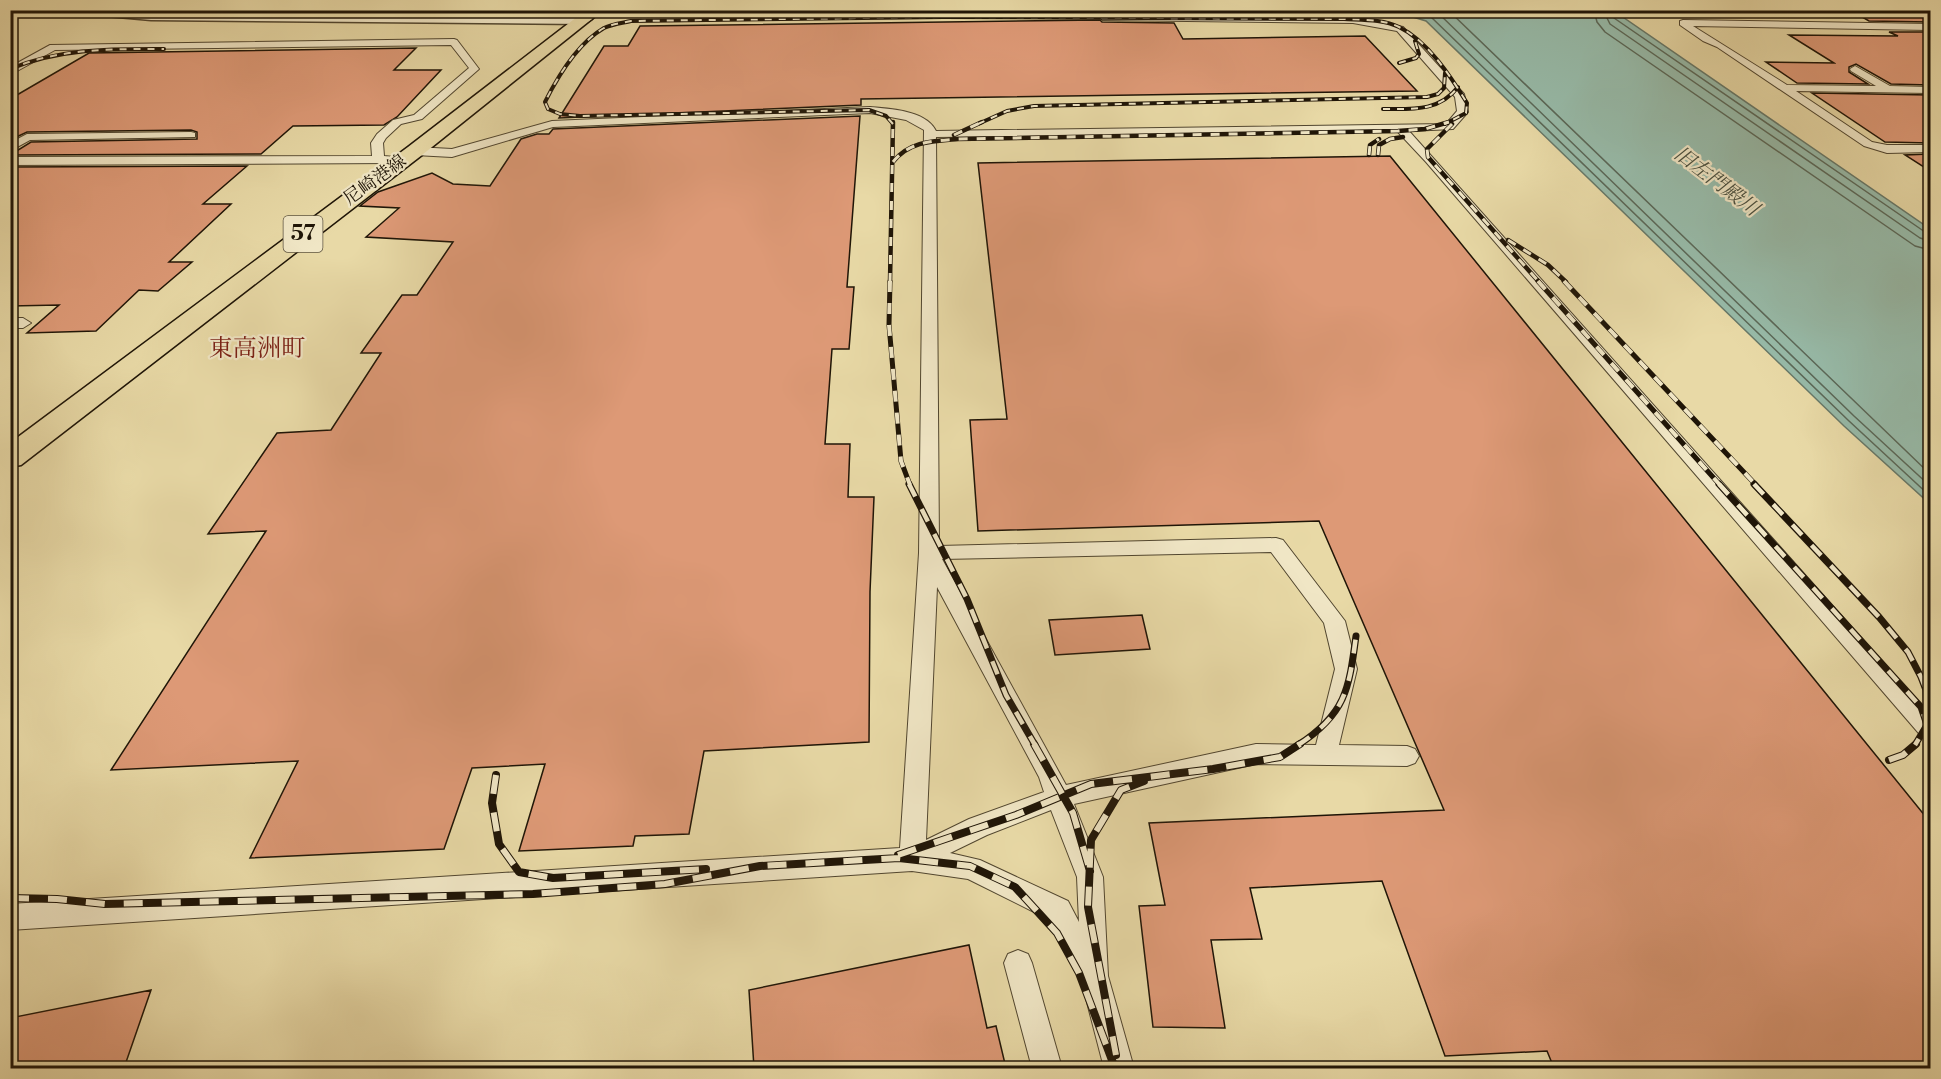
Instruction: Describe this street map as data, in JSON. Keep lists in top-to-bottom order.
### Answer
{
  "streets": {
    "main road": ["尼崎港線", "57"]
  },
  "districts": ["東高洲町"],
  "water": ["旧左門殿川"]
}
